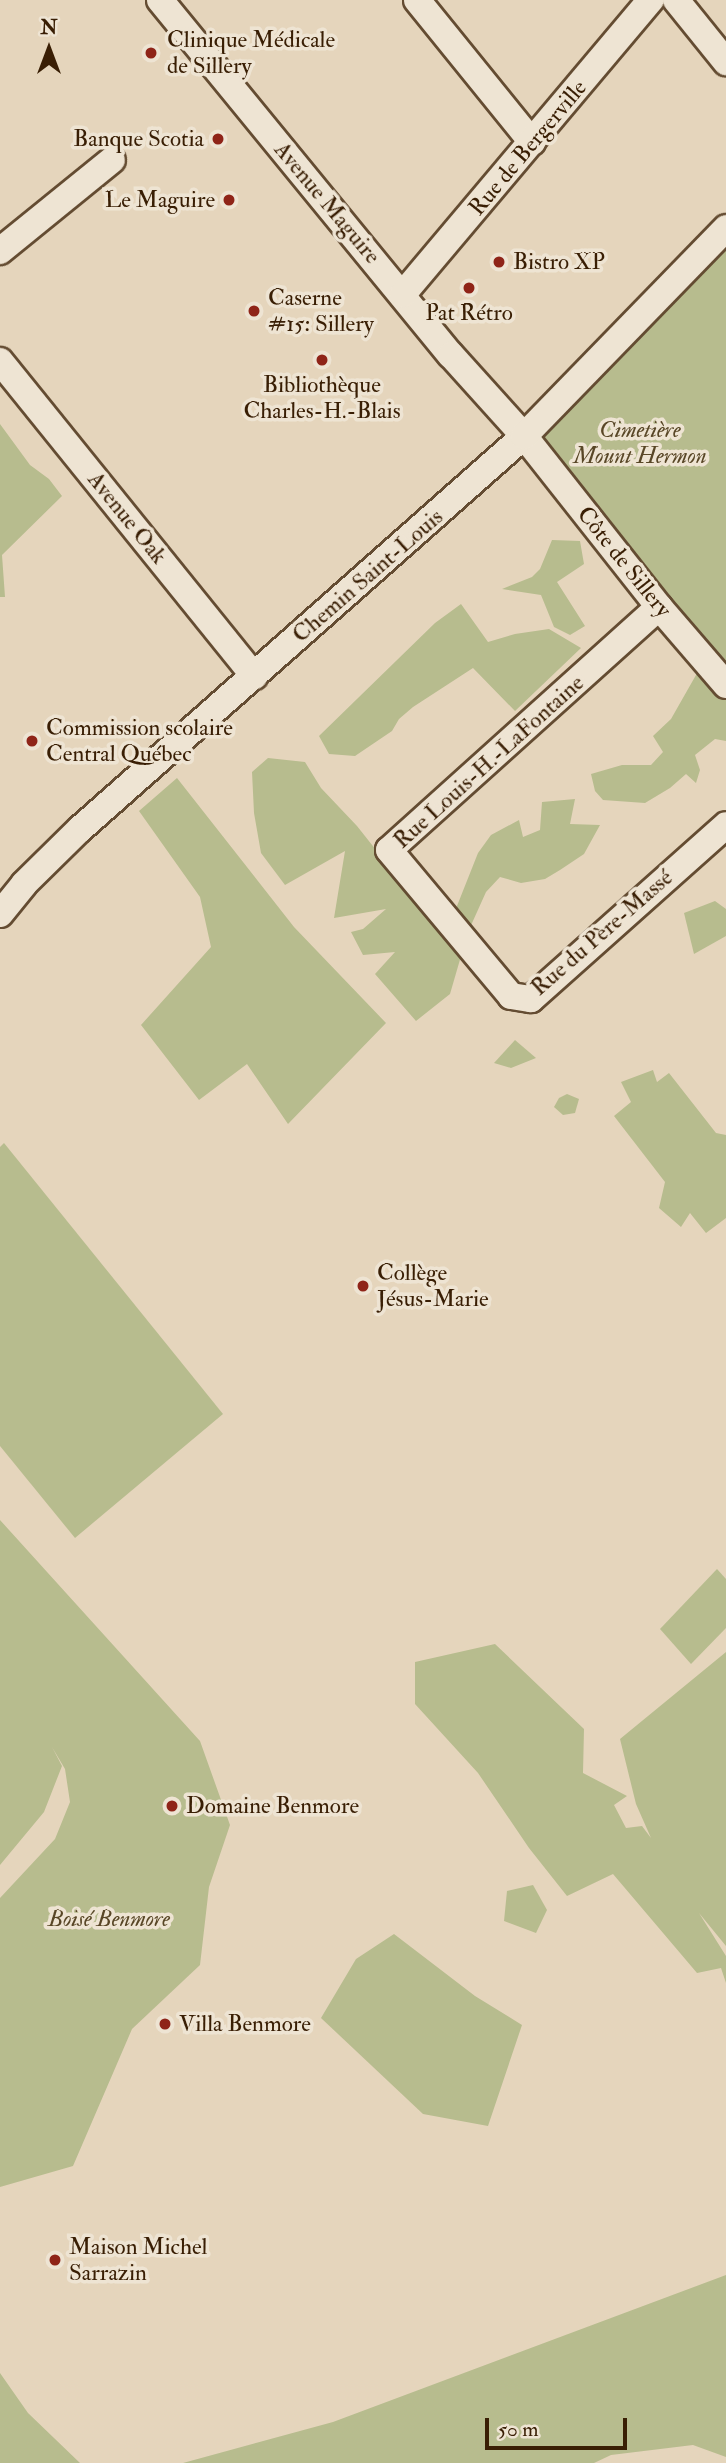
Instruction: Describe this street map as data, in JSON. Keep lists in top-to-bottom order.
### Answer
{
  "streets": {
    "street": [
      "Rue de Bergerville",
      "Avenue Maguire",
      "Avenue Oak",
      "Côte de Sillery",
      "Chemin Saint-Louis",
      "Rue Louis-H.-LaFontaine",
      "Rue du Père-Massé"
    ]
  },
  "crossings": [
    ["Rue de Bergerville", "Avenue Maguire"],
    ["Avenue Maguire", "Côte de Sillery"],
    ["Avenue Maguire", "Chemin Saint-Louis"],
    ["Avenue Oak", "Chemin Saint-Louis"],
    ["Côte de Sillery", "Chemin Saint-Louis"],
    ["Côte de Sillery", "Rue Louis-H.-LaFontaine"],
    ["Rue Louis-H.-LaFontaine", "Rue du Père-Massé"]
  ],
  "parks": ["Cimetière Mount Hermon", "Boisé Benmore"],
  "places": [
    "Clinique Médicale de Sillery",
    "Banque Scotia",
    "Le Maguire",
    "Bistro XP",
    "Pat Rétro",
    "Caserne #15: Sillery",
    "Bibliothèque Charles-H.-Blais",
    "Commission scolaire Central Québec",
    "Collège Jésus-Marie",
    "Domaine Benmore",
    "Villa Benmore",
    "Maison Michel Sarrazin"
  ],
  "scale_bar": "50 m",
  "north": "top"
}
